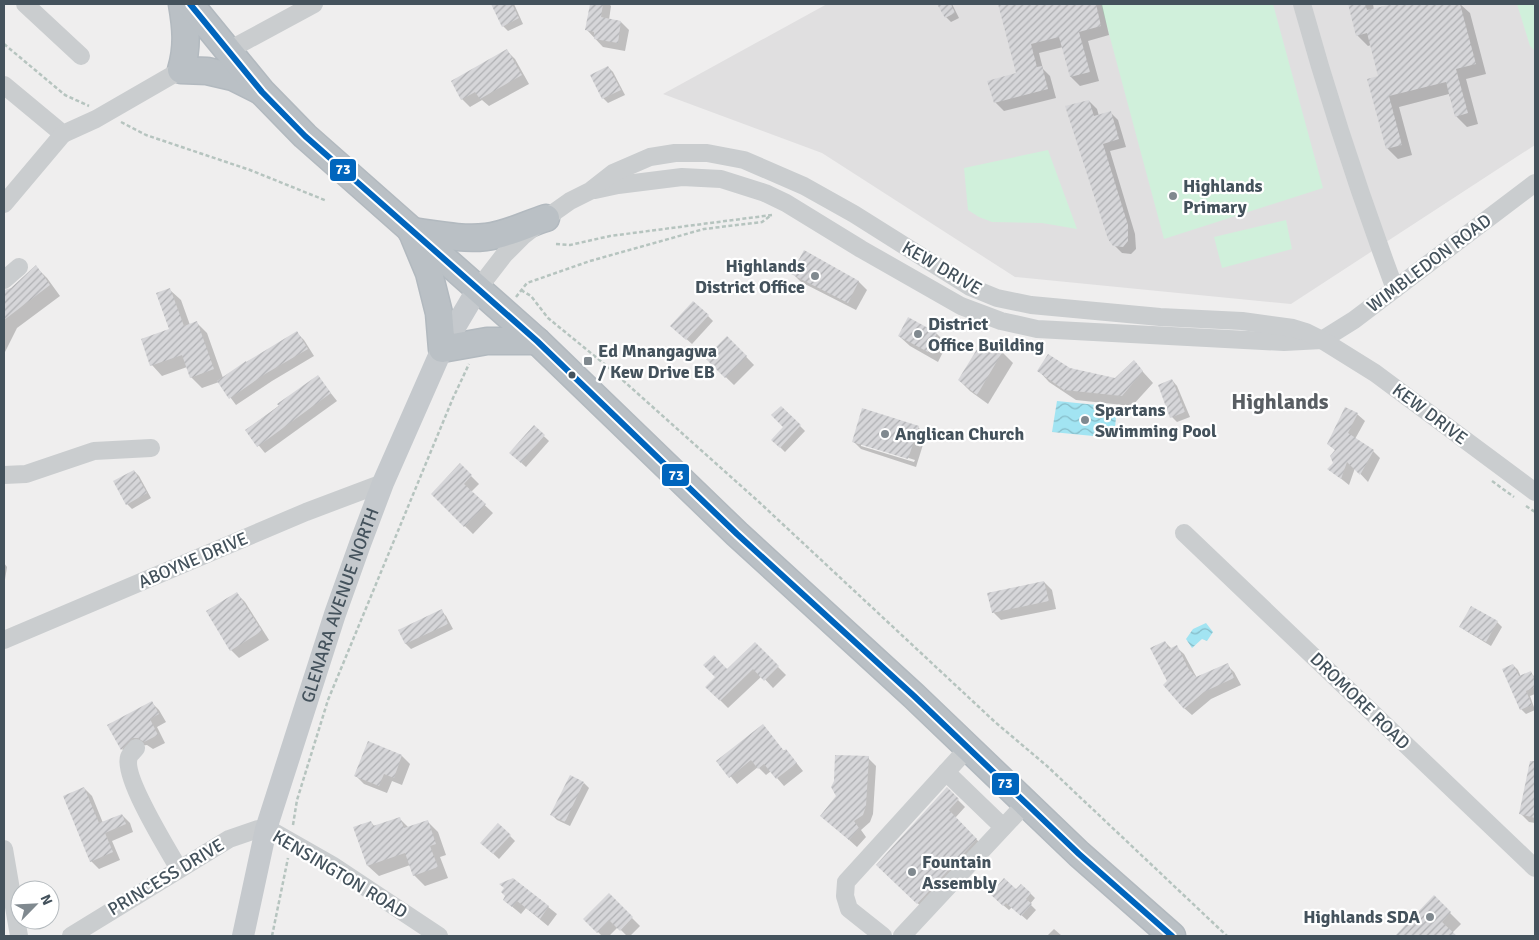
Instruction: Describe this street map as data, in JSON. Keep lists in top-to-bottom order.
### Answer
{
  "streets": {
    "main road": ["GLENARA AVENUE NORTH"],
    "street": [
      "WIMBLEDON ROAD",
      "KEW DRIVE",
      "ABOYNE DRIVE",
      "DROMORE ROAD",
      "KENSINGTON ROAD",
      "PRINCESS DRIVE"
    ]
  },
  "crossings": [
    ["WIMBLEDON ROAD", "KEW DRIVE"],
    ["KEW DRIVE", "GLENARA AVENUE NORTH"],
    ["ABOYNE DRIVE", "GLENARA AVENUE NORTH"],
    ["GLENARA AVENUE NORTH", "KENSINGTON ROAD"],
    ["GLENARA AVENUE NORTH", "PRINCESS DRIVE"],
    ["KENSINGTON ROAD", "PRINCESS DRIVE"]
  ],
  "districts": ["Highlands"],
  "places": {
    "other": [
      "Highlands Primary",
      "Highlands District Office",
      "District Office Building",
      "Spartans Swimming Pool",
      "Anglican Church",
      "Fountain Assembly",
      "Highlands SDA"
    ],
    "transit": ["Ed Mnangagwa / Kew Drive EB"]
  },
  "lines": ["transit line 73"],
  "north": "top right"
}
